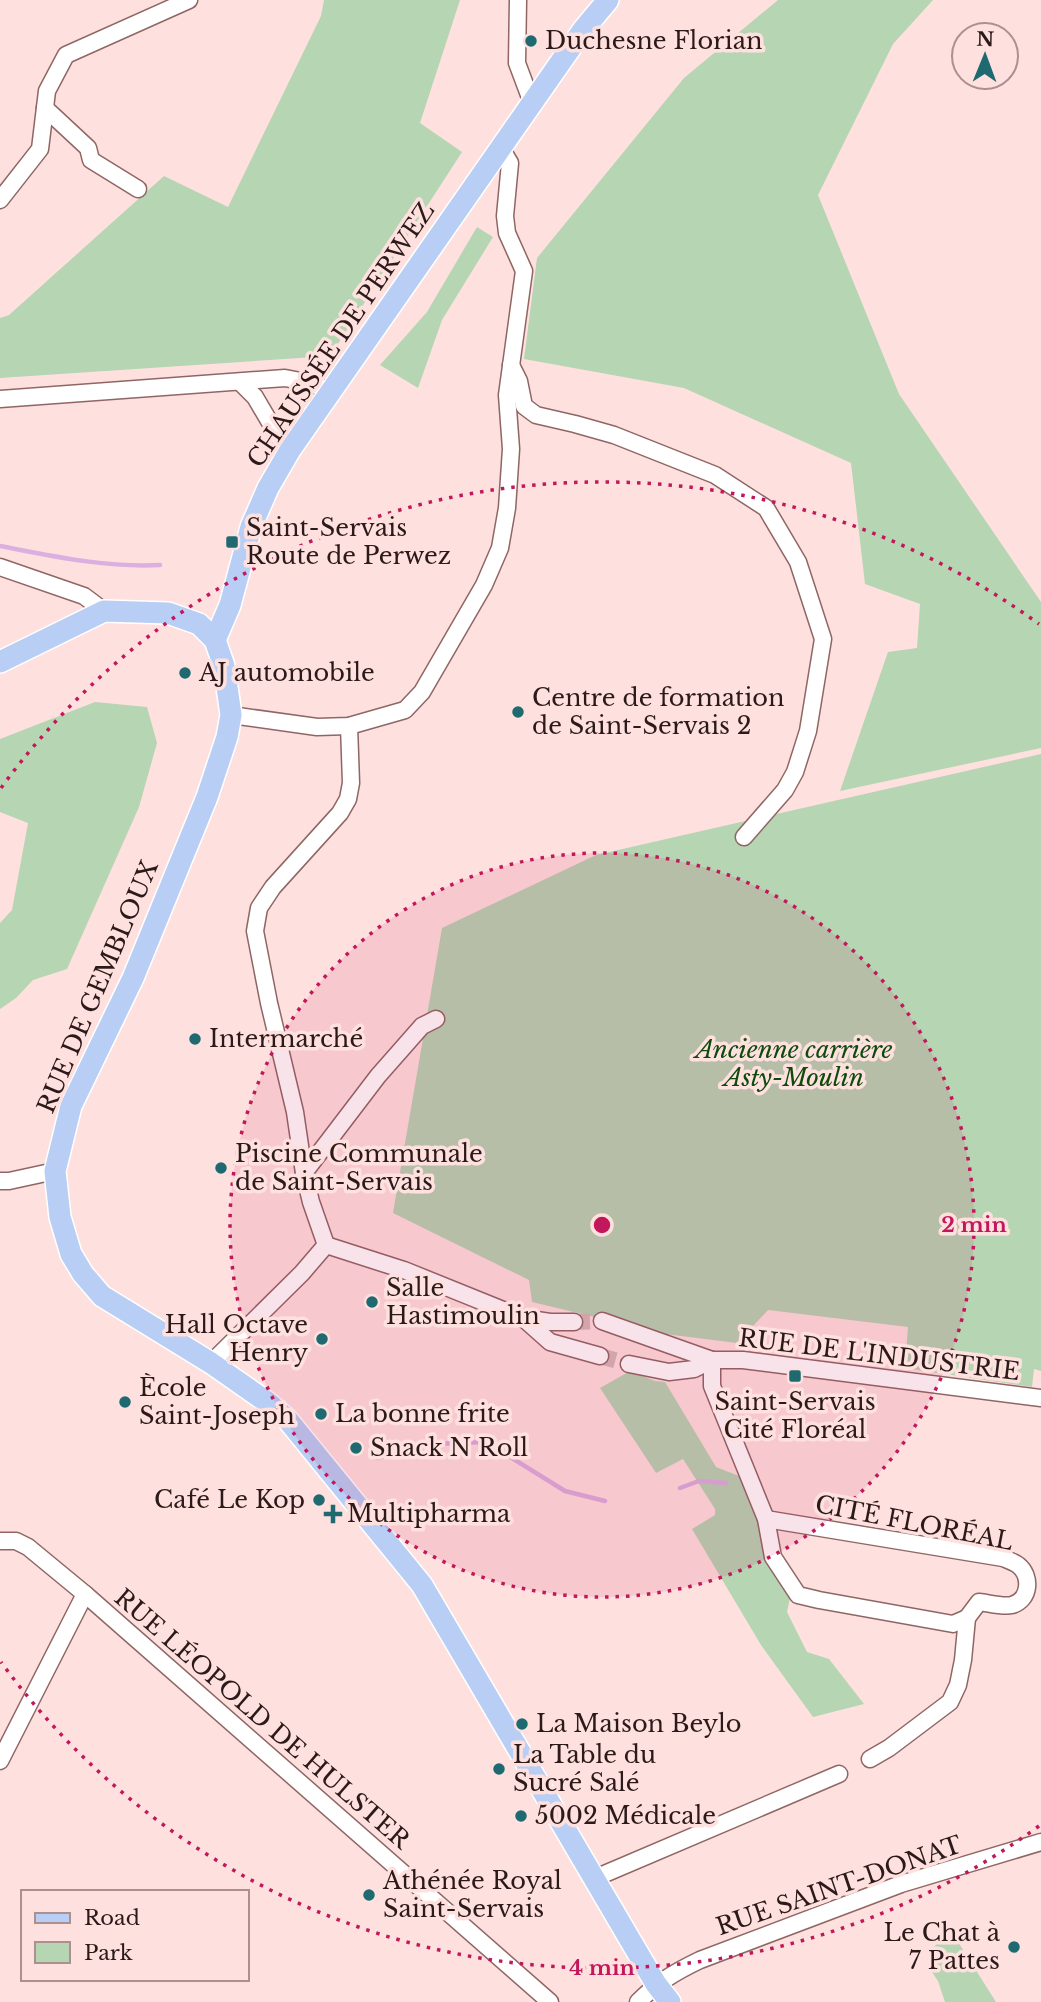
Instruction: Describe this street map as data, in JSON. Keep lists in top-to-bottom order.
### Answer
{
  "streets": {
    "main road": ["CHAUSSÉE DE PERWEZ", "RUE DE GEMBLOUX"],
    "street": [
      "RUE DE L'INDUSTRIE",
      "CITÉ FLORÉAL",
      "RUE LÉOPOLD DE HULSTER",
      "RUE SAINT-DONAT"
    ]
  },
  "crossings": [
    ["CHAUSSÉE DE PERWEZ", "RUE DE GEMBLOUX"],
    ["RUE DE GEMBLOUX", "RUE SAINT-DONAT"],
    ["RUE DE L'INDUSTRIE", "CITÉ FLORÉAL"]
  ],
  "parks": ["Ancienne carrière Asty-Moulin"],
  "places": {
    "other": [
      "Duchesne Florian",
      "AJ automobile",
      "Centre de formation de Saint-Servais 2",
      "Intermarché",
      "Piscine Communale de Saint-Servais",
      "Salle Hastimoulin",
      "Hall Octave Henry",
      "Ècole Saint-Joseph",
      "La bonne frite",
      "Snack N Roll",
      "Café Le Kop",
      "La Maison Beylo",
      "La Table du Sucré Salé",
      "5002 Médicale",
      "Athénée Royal Saint-Servais",
      "Le Chat à 7 Pattes"
    ],
    "transit": ["Saint-Servais Route de Perwez", "Saint-Servais Cité Floréal"],
    "health": ["Multipharma"]
  },
  "legend": ["Road", "Park"],
  "north": "top",
  "rings": ["2 min", "4 min"]
}
